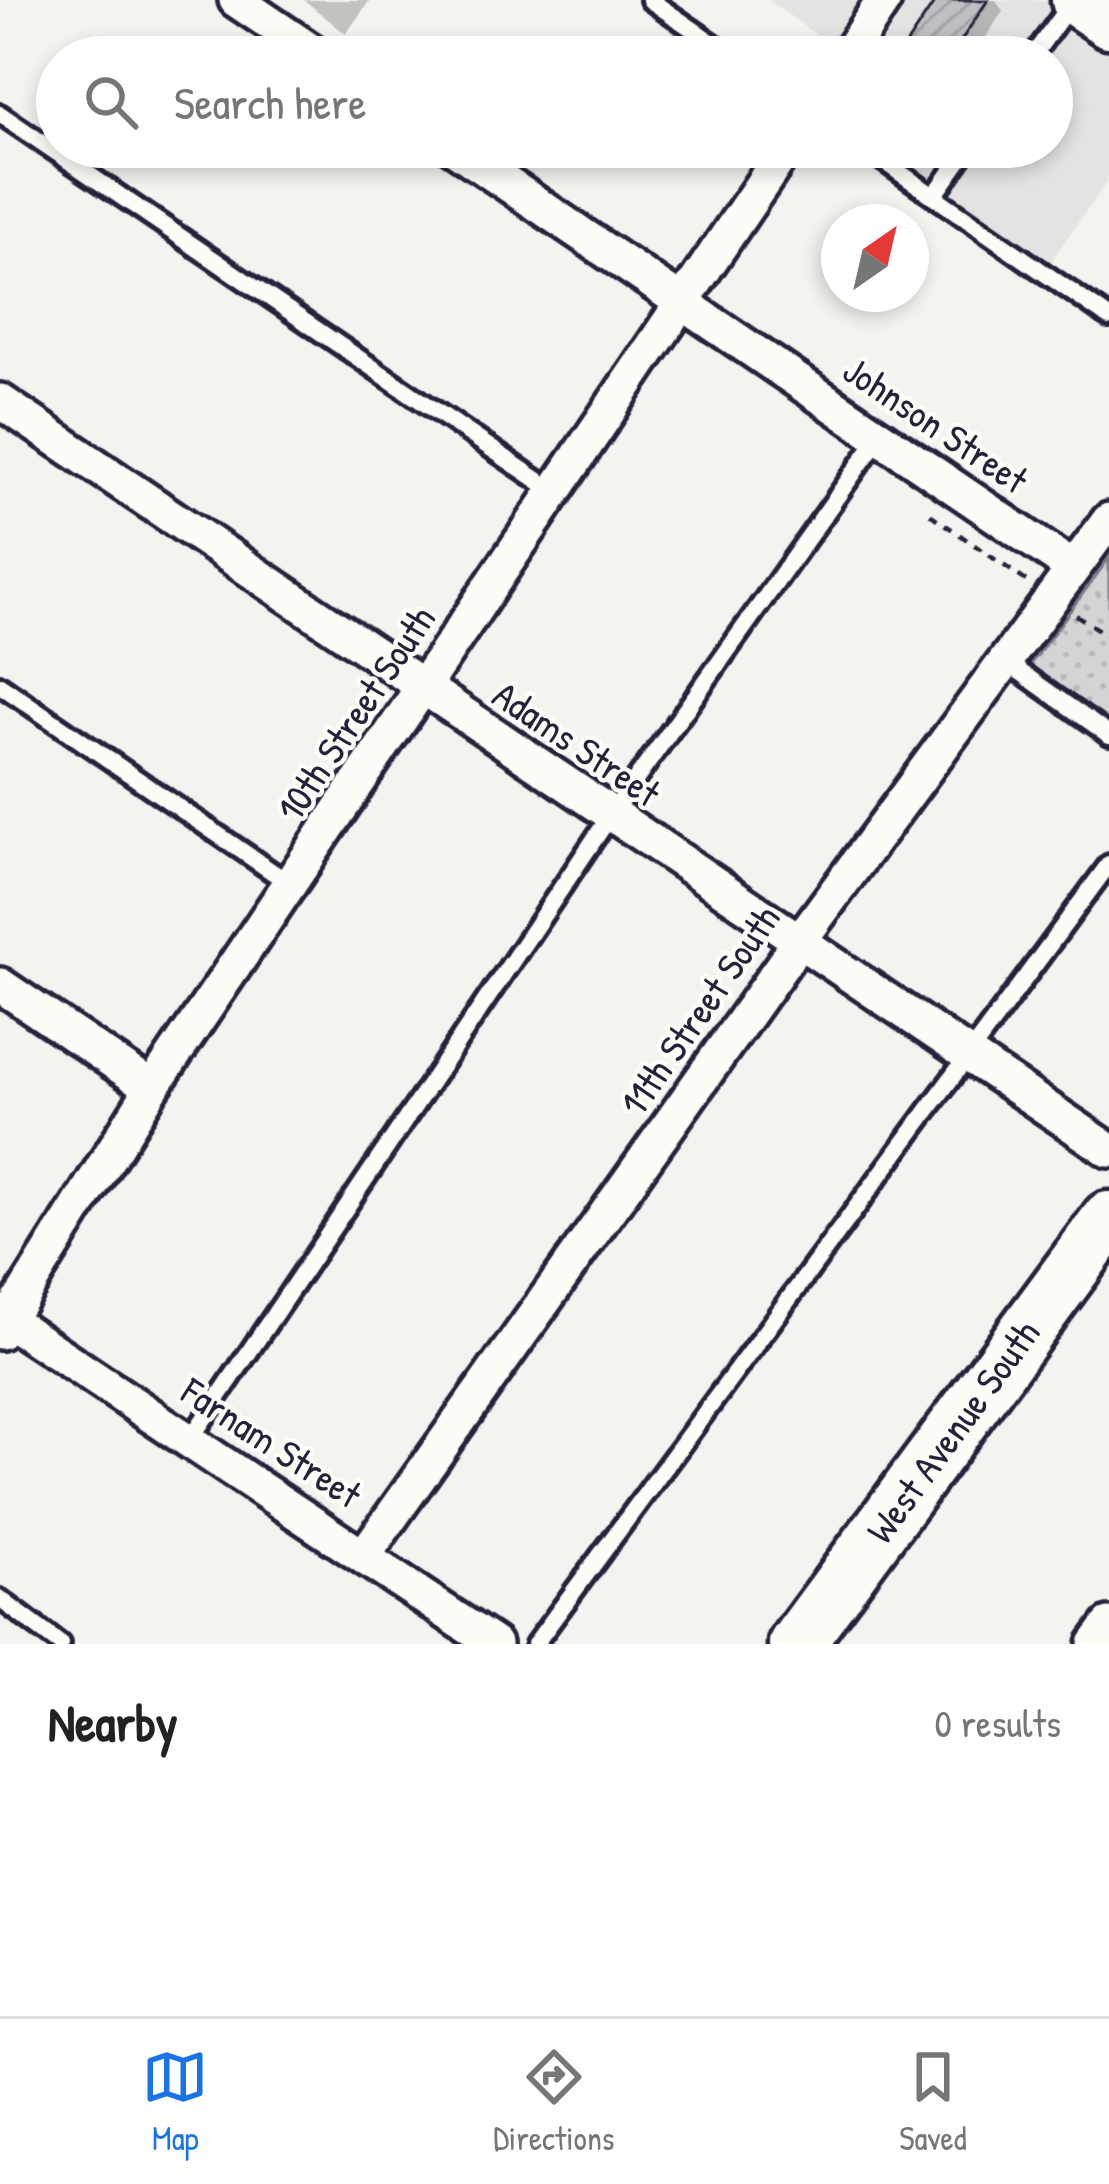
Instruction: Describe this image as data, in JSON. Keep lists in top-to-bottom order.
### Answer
{
  "streets": {
    "main road": ["West Avenue South"],
    "street": [
      "Johnson Street",
      "10th Street South",
      "Adams Street",
      "11th Street South",
      "Farnam Street"
    ]
  },
  "crossings": [
    ["Johnson Street", "10th Street South"],
    ["Johnson Street", "11th Street South"],
    ["10th Street South", "Adams Street"],
    ["10th Street South", "Farnam Street"],
    ["Adams Street", "11th Street South"],
    ["11th Street South", "Farnam Street"]
  ],
  "north": "top right",
  "page": {
    "search": "Search here",
    "heading": ["Nearby", "0 results"],
    "nav": ["Map", "Directions", "Saved"]
  }
}
